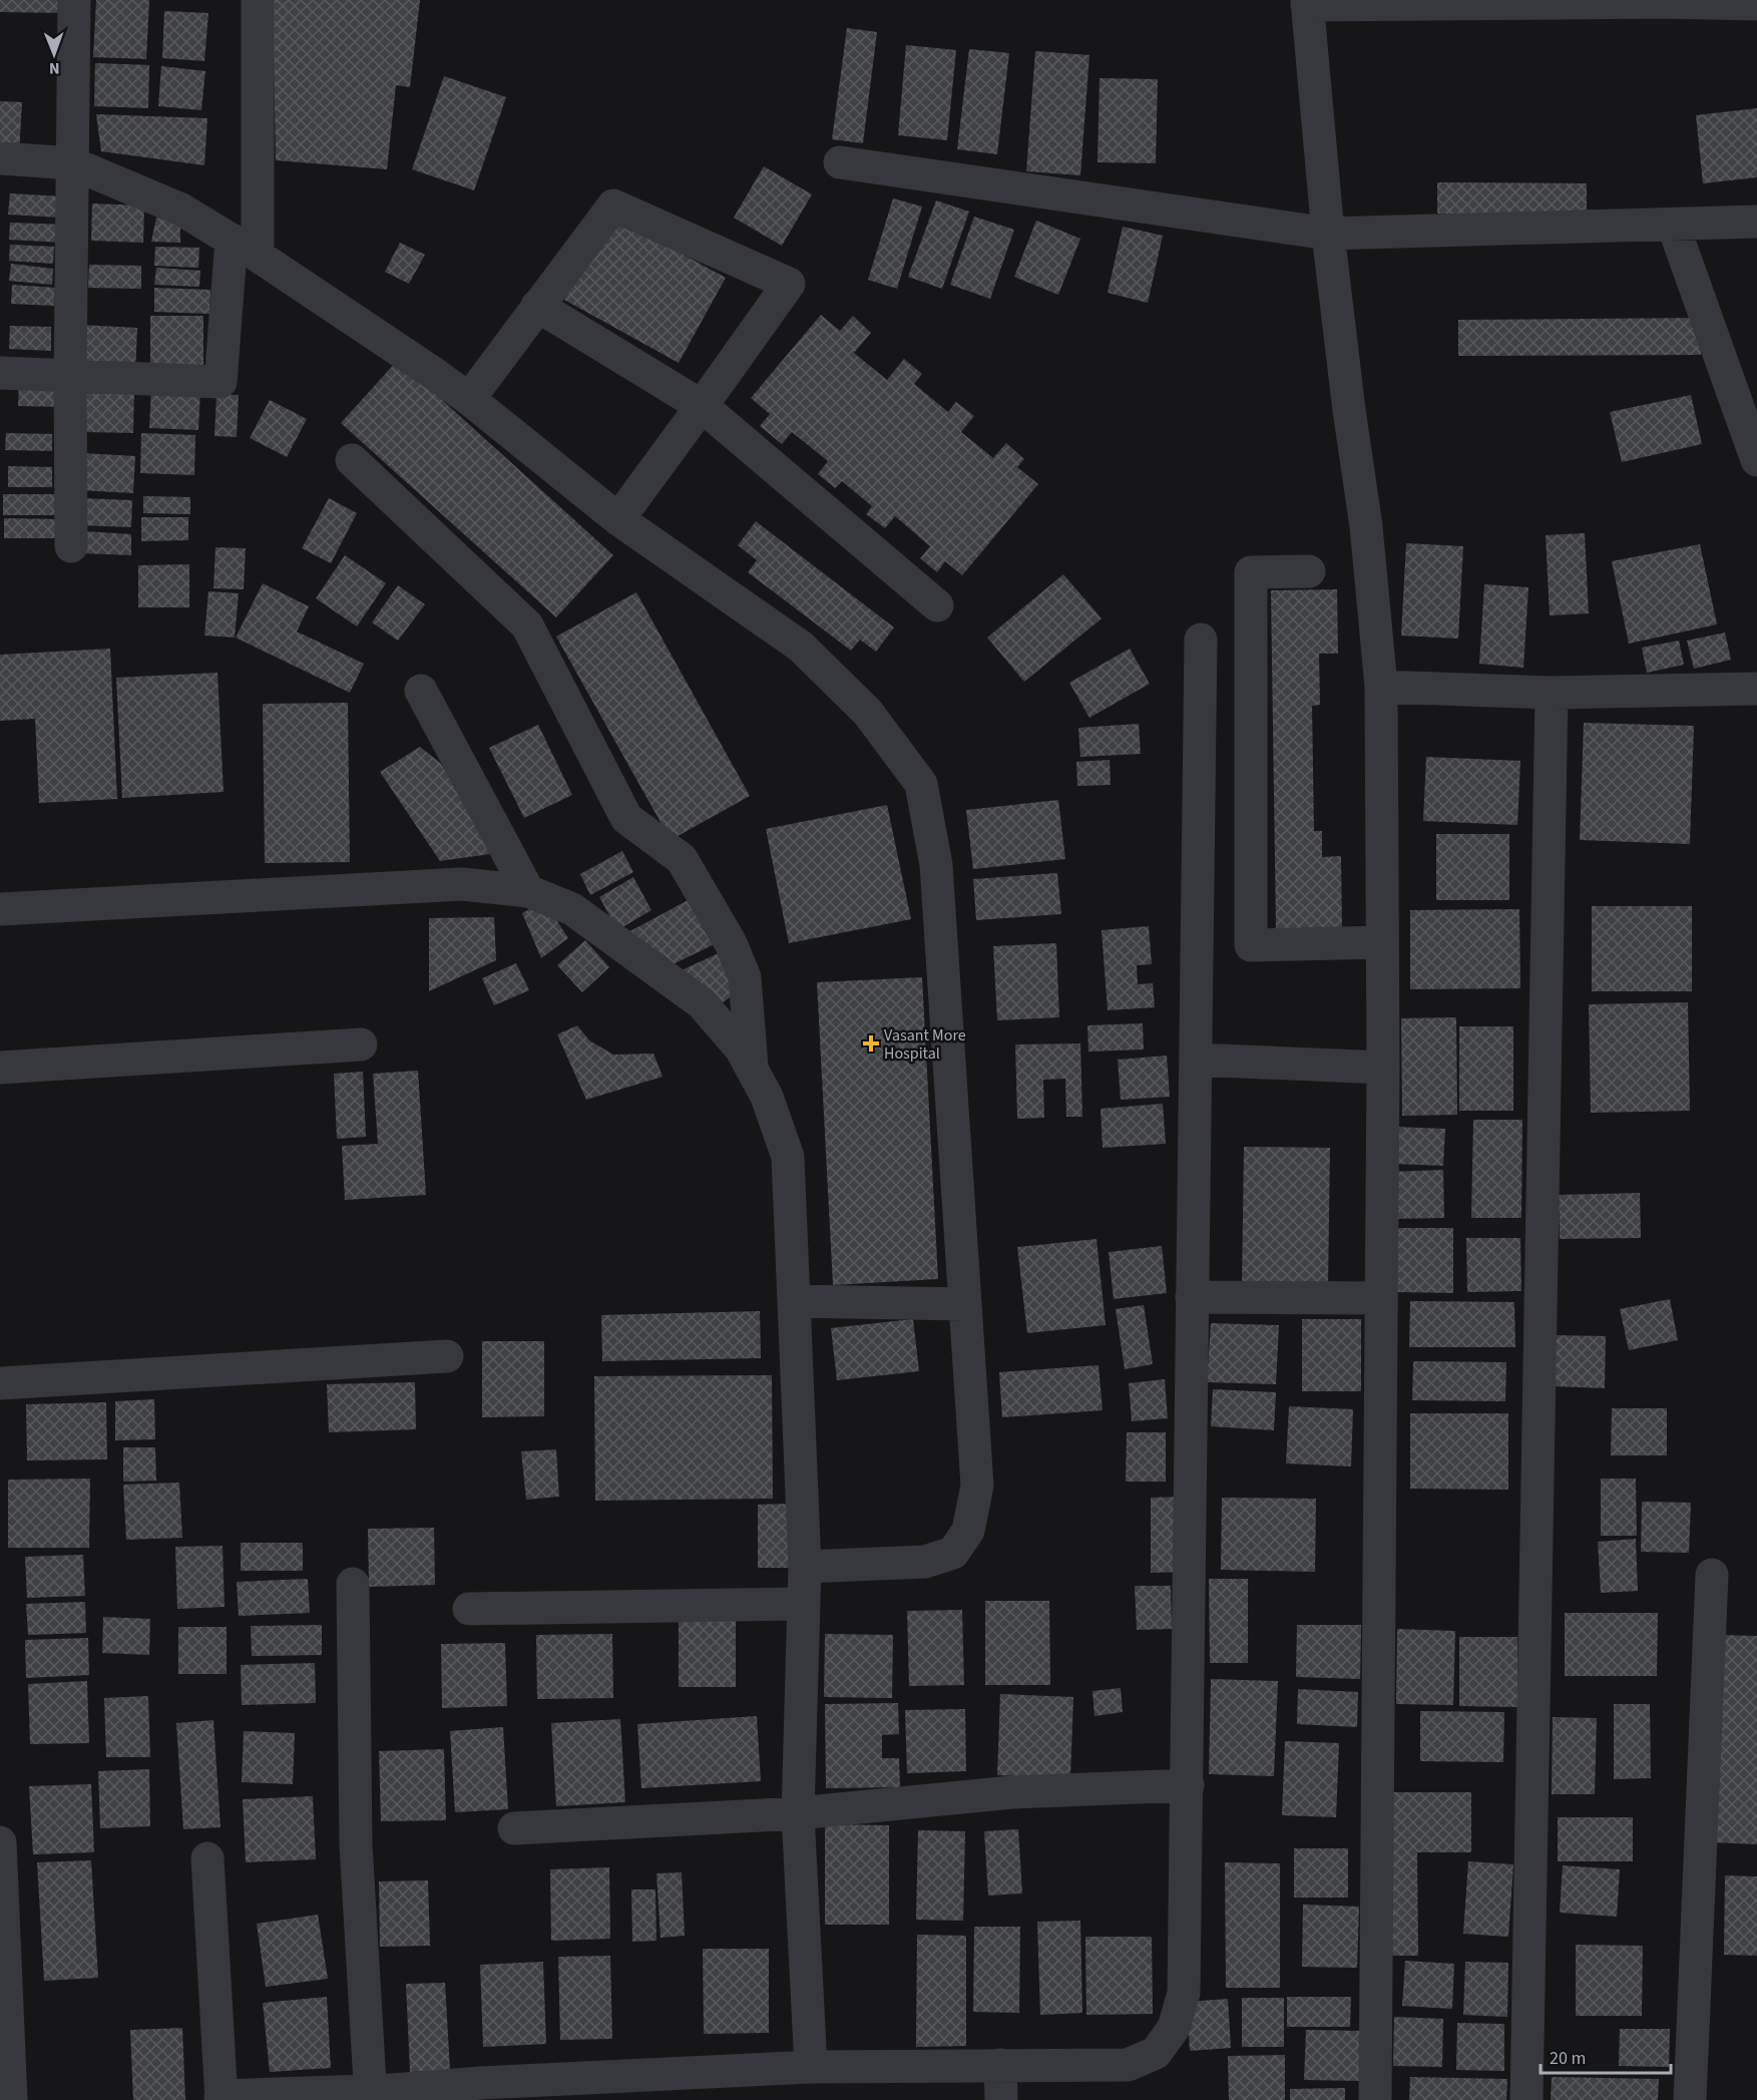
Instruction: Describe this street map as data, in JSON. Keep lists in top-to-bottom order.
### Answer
{
  "places": {
    "health": ["Vasant More Hospital"]
  },
  "scale_bar": "20 m",
  "north": "bottom"
}
